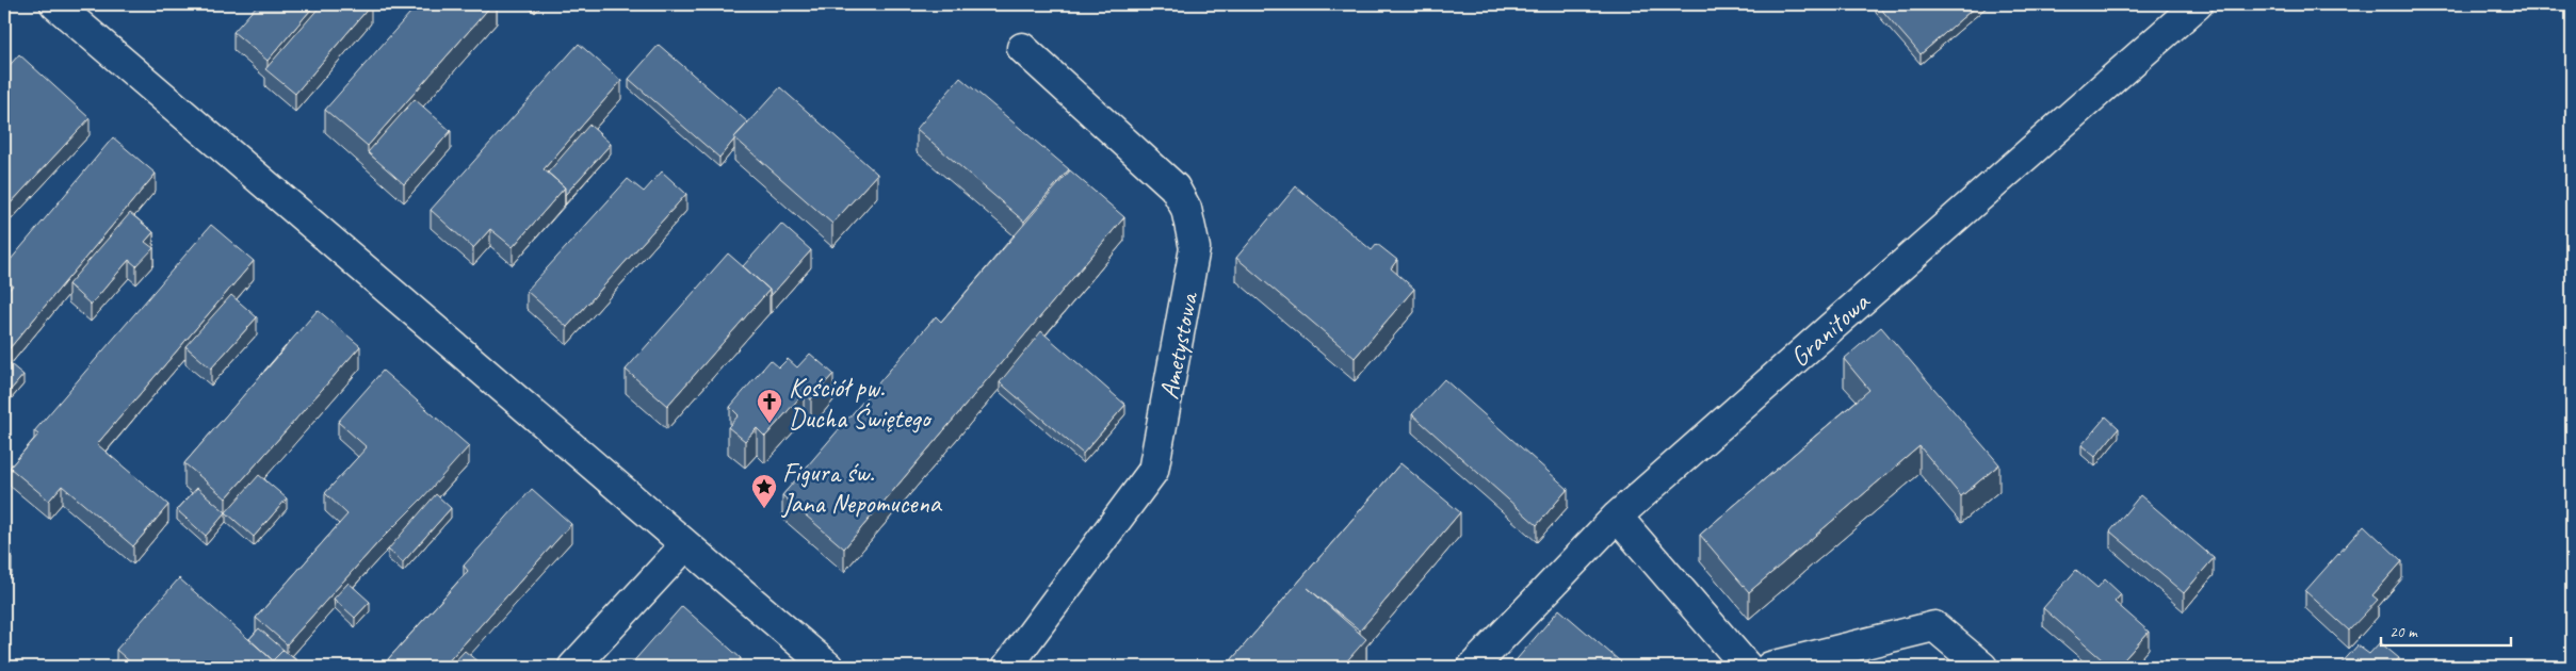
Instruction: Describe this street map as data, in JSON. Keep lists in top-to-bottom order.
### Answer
{
  "streets": {
    "street": ["Granitowa", "Ametystowa"]
  },
  "places": {
    "church": ["Kościół pw. Ducha Świętego"],
    "place": ["Figura św. Jana Nepomucena"]
  },
  "scale_bar": "20 m"
}
